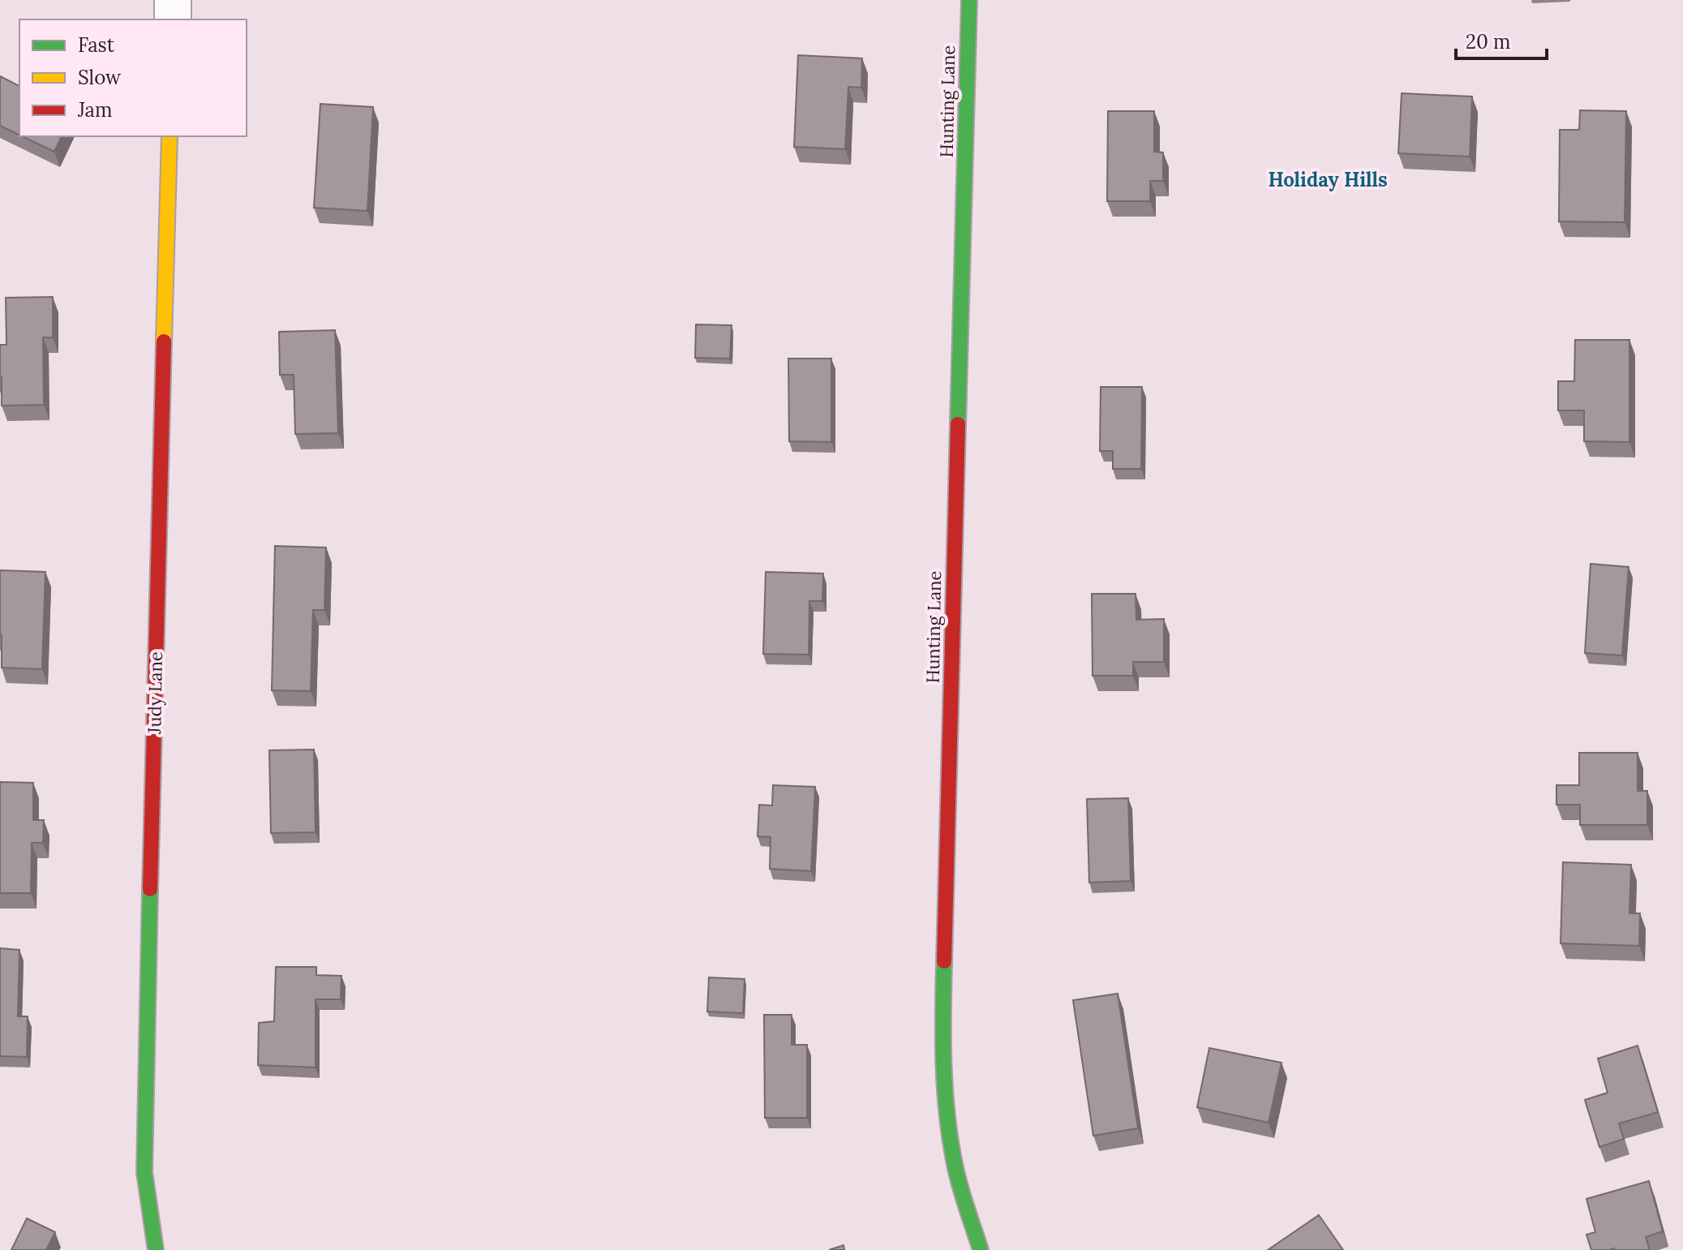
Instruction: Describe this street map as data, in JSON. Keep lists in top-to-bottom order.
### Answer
{
  "streets": {
    "street": ["Hunting Lane", "Judy Lane"]
  },
  "districts": ["Holiday Hills"],
  "legend": ["Fast", "Slow", "Jam"],
  "scale_bar": "20 m"
}
